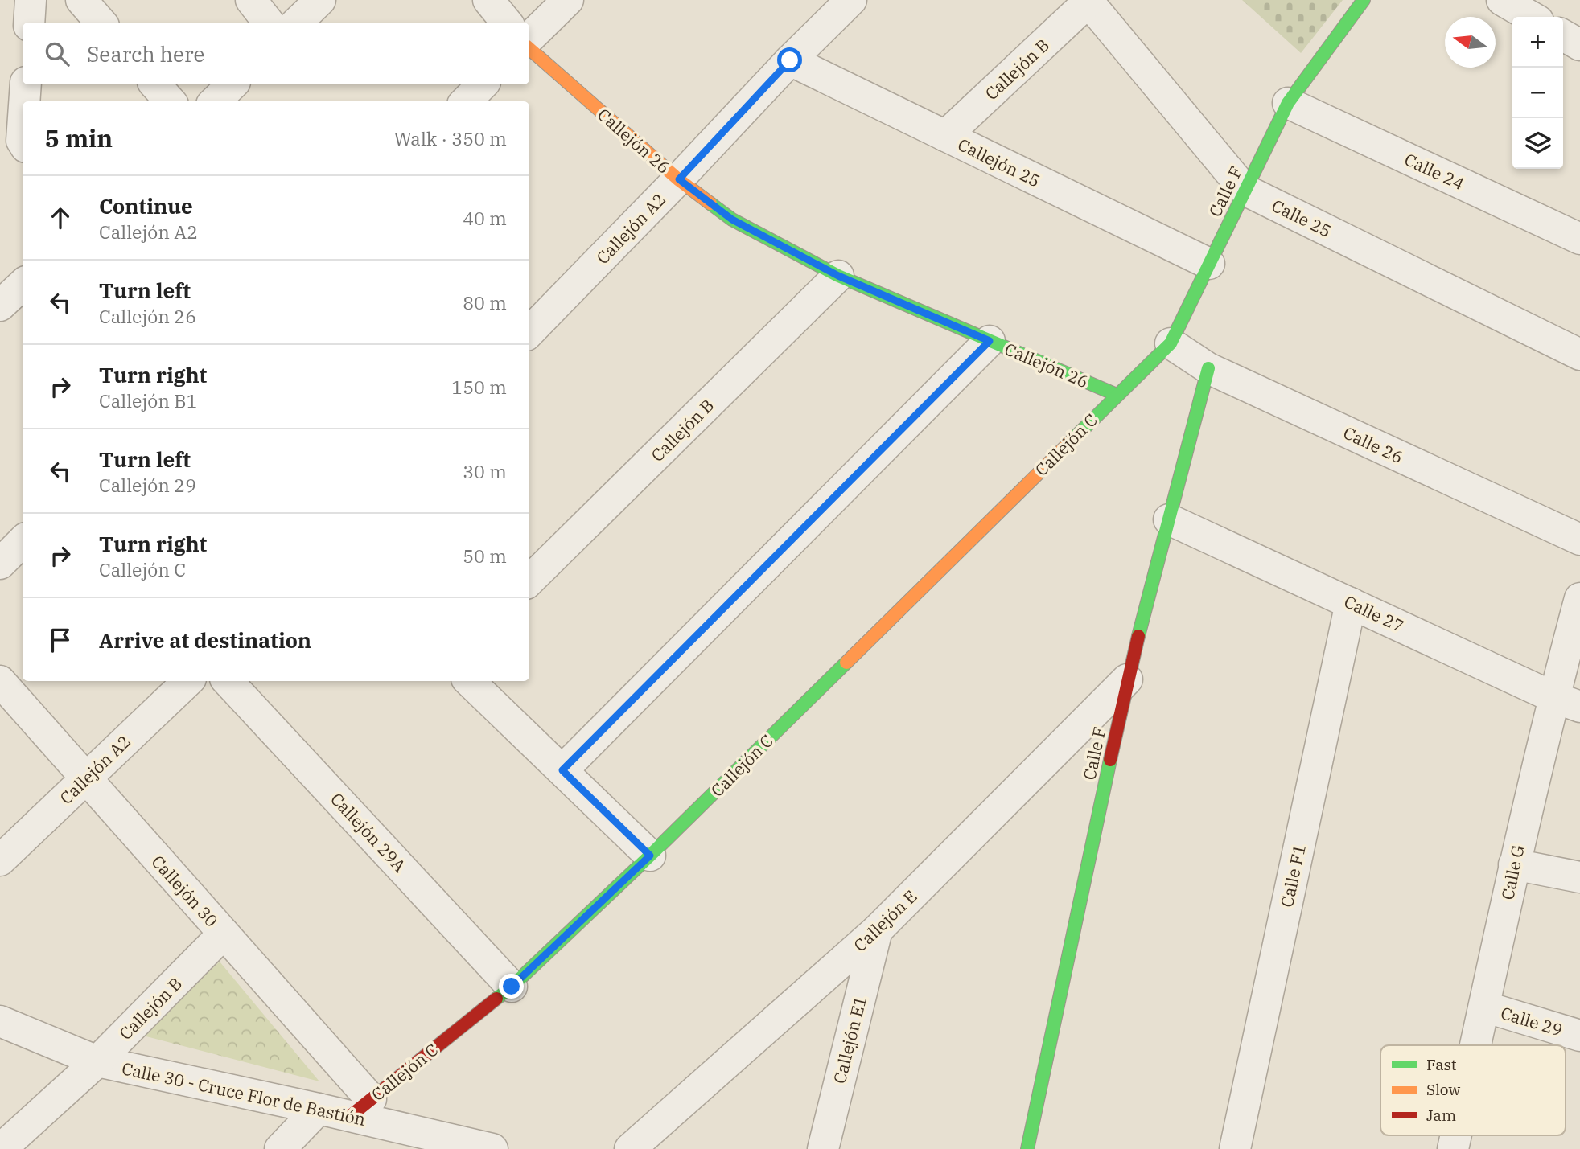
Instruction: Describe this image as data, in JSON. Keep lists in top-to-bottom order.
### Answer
{
  "streets": {
    "street": [
      "Callejón B",
      "Callejón 26",
      "Callejón 25",
      "Calle 24",
      "Calle F",
      "Calle 25",
      "Callejón A2",
      "Callejón C",
      "Calle 26",
      "Calle 27",
      "Callejón 29A",
      "Calle G",
      "Calle F1",
      "Callejón 30",
      "Callejón E",
      "Calle 29",
      "Callejón E1",
      "Calle 30 - Cruce Flor de Bastión"
    ]
  },
  "crossings": [
    ["Callejón B", "Callejón 26"],
    ["Callejón B", "Callejón 25"],
    ["Callejón B", "Calle 25"],
    ["Callejón B", "Callejón 30"],
    ["Callejón B", "Calle 30 - Cruce Flor de Bastión"],
    ["Callejón 26", "Calle F"],
    ["Callejón 26", "Callejón A2"],
    ["Callejón 26", "Callejón C"],
    ["Callejón 25", "Calle F"],
    ["Callejón 25", "Callejón A2"],
    ["Calle 24", "Calle F"],
    ["Calle F", "Calle 25"],
    ["Calle F", "Callejón C"],
    ["Calle F", "Calle 26"],
    ["Calle F", "Calle 27"],
    ["Calle F", "Callejón E"],
    ["Callejón A2", "Callejón 30"],
    ["Callejón C", "Callejón 29A"],
    ["Callejón C", "Callejón 30"],
    ["Callejón C", "Calle 30 - Cruce Flor de Bastión"],
    ["Calle 27", "Calle G"],
    ["Calle 27", "Calle F1"],
    ["Calle G", "Calle 29"],
    ["Callejón 30", "Calle 30 - Cruce Flor de Bastión"],
    ["Callejón E", "Callejón E1"]
  ],
  "legend": ["Fast", "Slow", "Jam"],
  "north": "left",
  "page": {
    "map_buttons": ["+", "−"],
    "search": "Search here",
    "heading": ["5 min", "Walk · 350 m"],
    "list": [
      ["Continue", "Callejón A2", "40 m"],
      ["Turn left", "Callejón 26", "80 m"],
      ["Turn right", "Callejón B1", "150 m"],
      ["Turn left", "Callejón 29", "30 m"],
      ["Turn right", "Callejón C", "50 m"],
      "Arrive at destination"
    ]
  }
}
